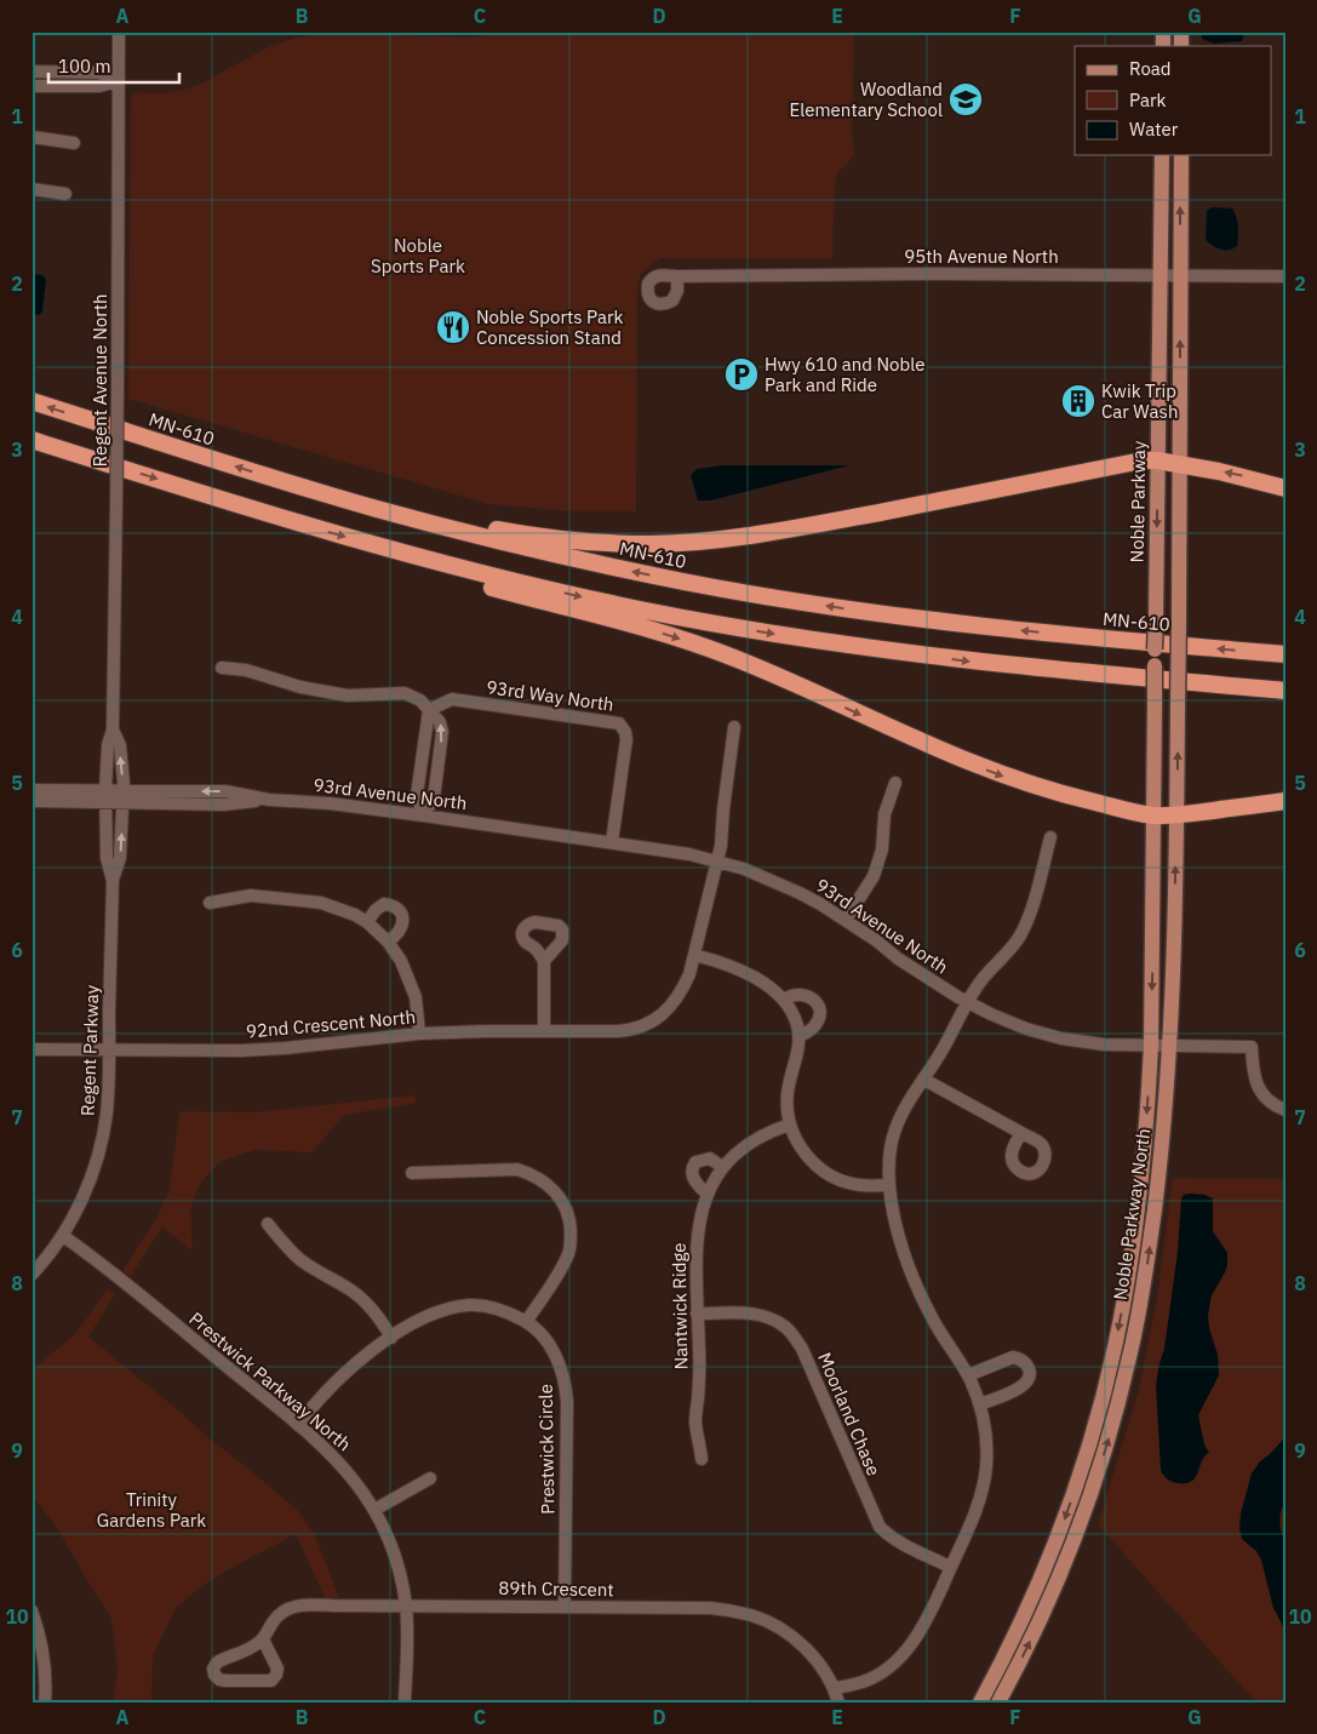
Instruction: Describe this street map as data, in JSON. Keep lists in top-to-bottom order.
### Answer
{
  "streets": {
    "highway": ["MN-610"],
    "main road": ["Noble Parkway", "Noble Parkway North"],
    "street": [
      "95th Avenue North",
      "Regent Avenue North",
      "93rd Way North",
      "93rd Avenue North",
      "92nd Crescent North",
      "Regent Parkway",
      "Nantwick Ridge",
      "Prestwick Parkway North",
      "Moorland Chase",
      "Prestwick Circle",
      "89th Crescent"
    ]
  },
  "crossings": [
    ["95th Avenue North", "Noble Parkway"],
    ["Regent Avenue North", "93rd Avenue North"],
    ["Regent Avenue North", "Regent Parkway"],
    ["Noble Parkway", "Noble Parkway North"],
    ["93rd Way North", "93rd Avenue North"],
    ["93rd Avenue North", "Regent Parkway"],
    ["93rd Avenue North", "Noble Parkway North"],
    ["92nd Crescent North", "Regent Parkway"],
    ["Regent Parkway", "Prestwick Parkway North"],
    ["Nantwick Ridge", "Moorland Chase"],
    ["Prestwick Parkway North", "Prestwick Circle"],
    ["Prestwick Parkway North", "89th Crescent"],
    ["Prestwick Circle", "89th Crescent"]
  ],
  "one_way": ["Noble Parkway"],
  "parks": ["Noble Sports Park", "Trinity Gardens Park"],
  "places": {
    "school or university": ["Woodland Elementary School"],
    "restaurant": ["Noble Sports Park Concession Stand"],
    "parking": ["Hwy 610 and Noble Park and Ride"],
    "building": ["Kwik Trip Car Wash"]
  },
  "legend": ["Road", "Park", "Water"],
  "scale_bar": "100 m",
  "grid": {
    "columns": [
      "A",
      "B",
      "C",
      "D",
      "E",
      "F",
      "G"
    ],
    "rows": [
      "1",
      "2",
      "3",
      "4",
      "5",
      "6",
      "7",
      "8",
      "9",
      "10"
    ]
  }
}
